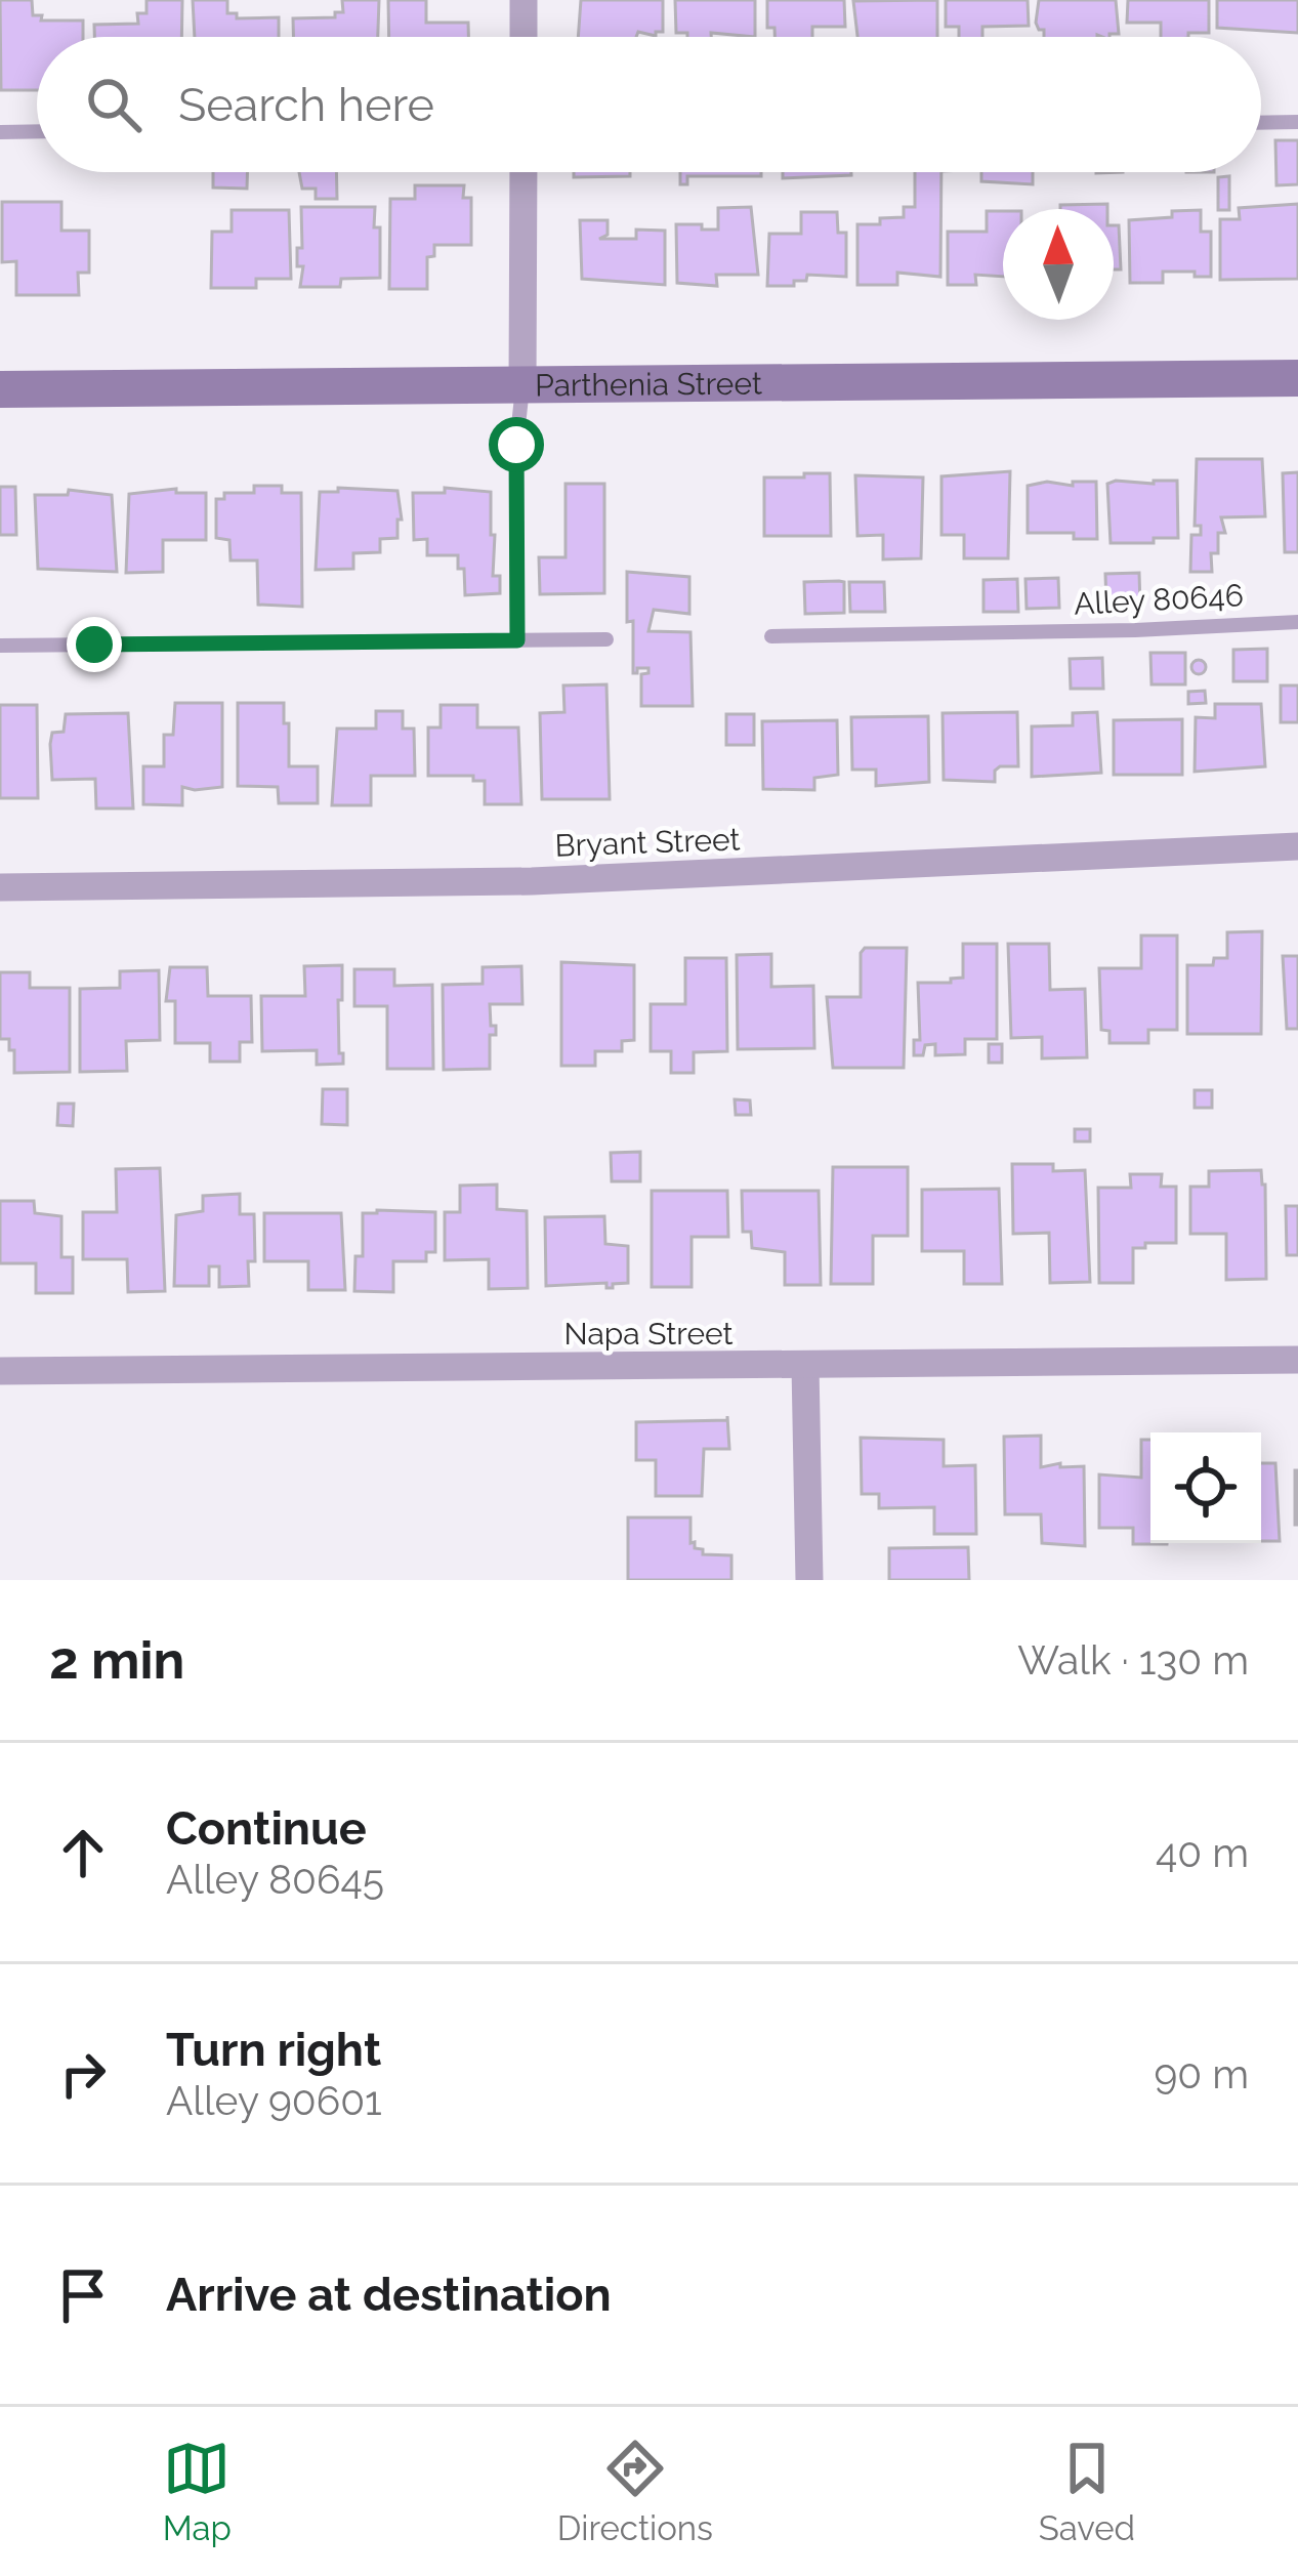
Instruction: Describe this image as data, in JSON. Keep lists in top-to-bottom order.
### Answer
{
  "streets": {
    "main road": ["Parthenia Street"],
    "street": ["Bryant Street", "Napa Street"],
    "lane": ["Alley 80646"]
  },
  "north": "top",
  "page": {
    "search": "Search here",
    "heading": ["2 min", "Walk · 130 m"],
    "list": [
      ["Continue", "Alley 80645", "40 m"],
      ["Turn right", "Alley 90601", "90 m"],
      "Arrive at destination"
    ],
    "nav": ["Map", "Directions", "Saved"]
  }
}
